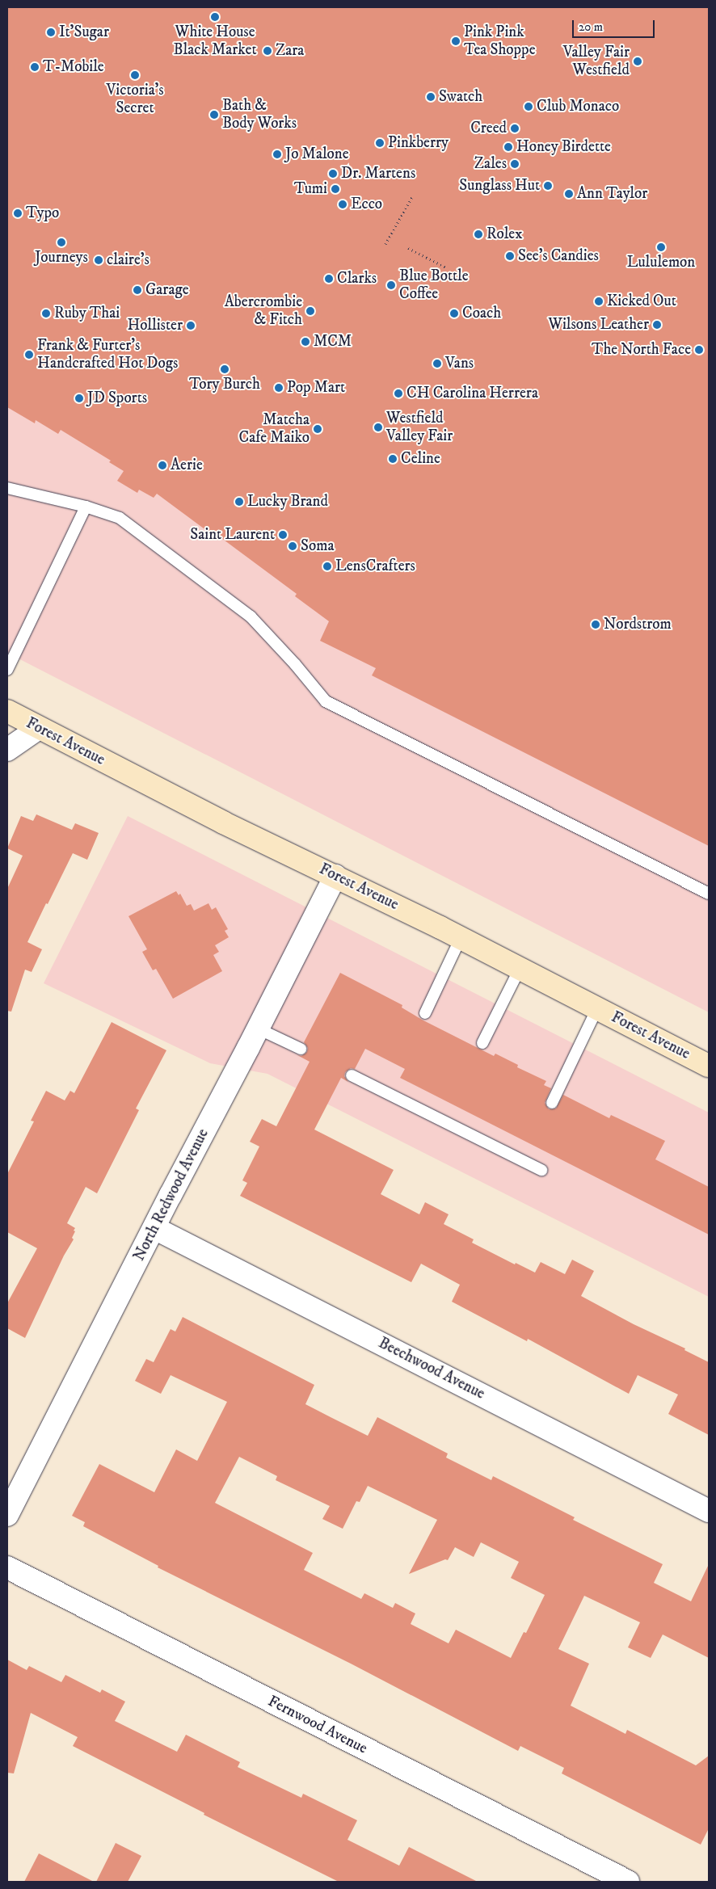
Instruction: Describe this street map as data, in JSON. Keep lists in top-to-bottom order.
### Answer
{
  "streets": {
    "main road": ["Forest Avenue"],
    "street": ["North Redwood Avenue", "Beechwood Avenue", "Fernwood Avenue"]
  },
  "crossings": [
    ["Forest Avenue", "North Redwood Avenue"],
    ["North Redwood Avenue", "Beechwood Avenue"]
  ],
  "places": [
    "White House Black Market",
    "It'Sugar",
    "Pink Pink Tea Shoppe",
    "Zara",
    "Valley Fair Westfield",
    "T-Mobile",
    "Victoria's Secret",
    "Swatch",
    "Club Monaco",
    "Bath & Body Works",
    "Creed",
    "Pinkberry",
    "Honey Birdette",
    "Jo Malone",
    "Zales",
    "Dr. Martens",
    "Sunglass Hut",
    "Tumi",
    "Ann Taylor",
    "Ecco",
    "Typo",
    "Rolex",
    "Journeys",
    "Lululemon",
    "See's Candies",
    "claire's",
    "Clarks",
    "Blue Bottle Coffee",
    "Garage",
    "Kicked Out",
    "Abercrombie & Fitch",
    "Ruby Thai",
    "Coach",
    "Wilsons Leather",
    "Hollister",
    "MCM",
    "The North Face",
    "Frank & Furter's Handcrafted Hot Dogs",
    "Vans",
    "Tory Burch",
    "Pop Mart",
    "CH Carolina Herrera",
    "JD Sports",
    "Westfield Valley Fair",
    "Matcha Cafe Maiko",
    "Celine",
    "Aerie",
    "Lucky Brand",
    "Saint Laurent",
    "Soma",
    "LensCrafters",
    "Nordstrom"
  ],
  "scale_bar": "20 m"
}
